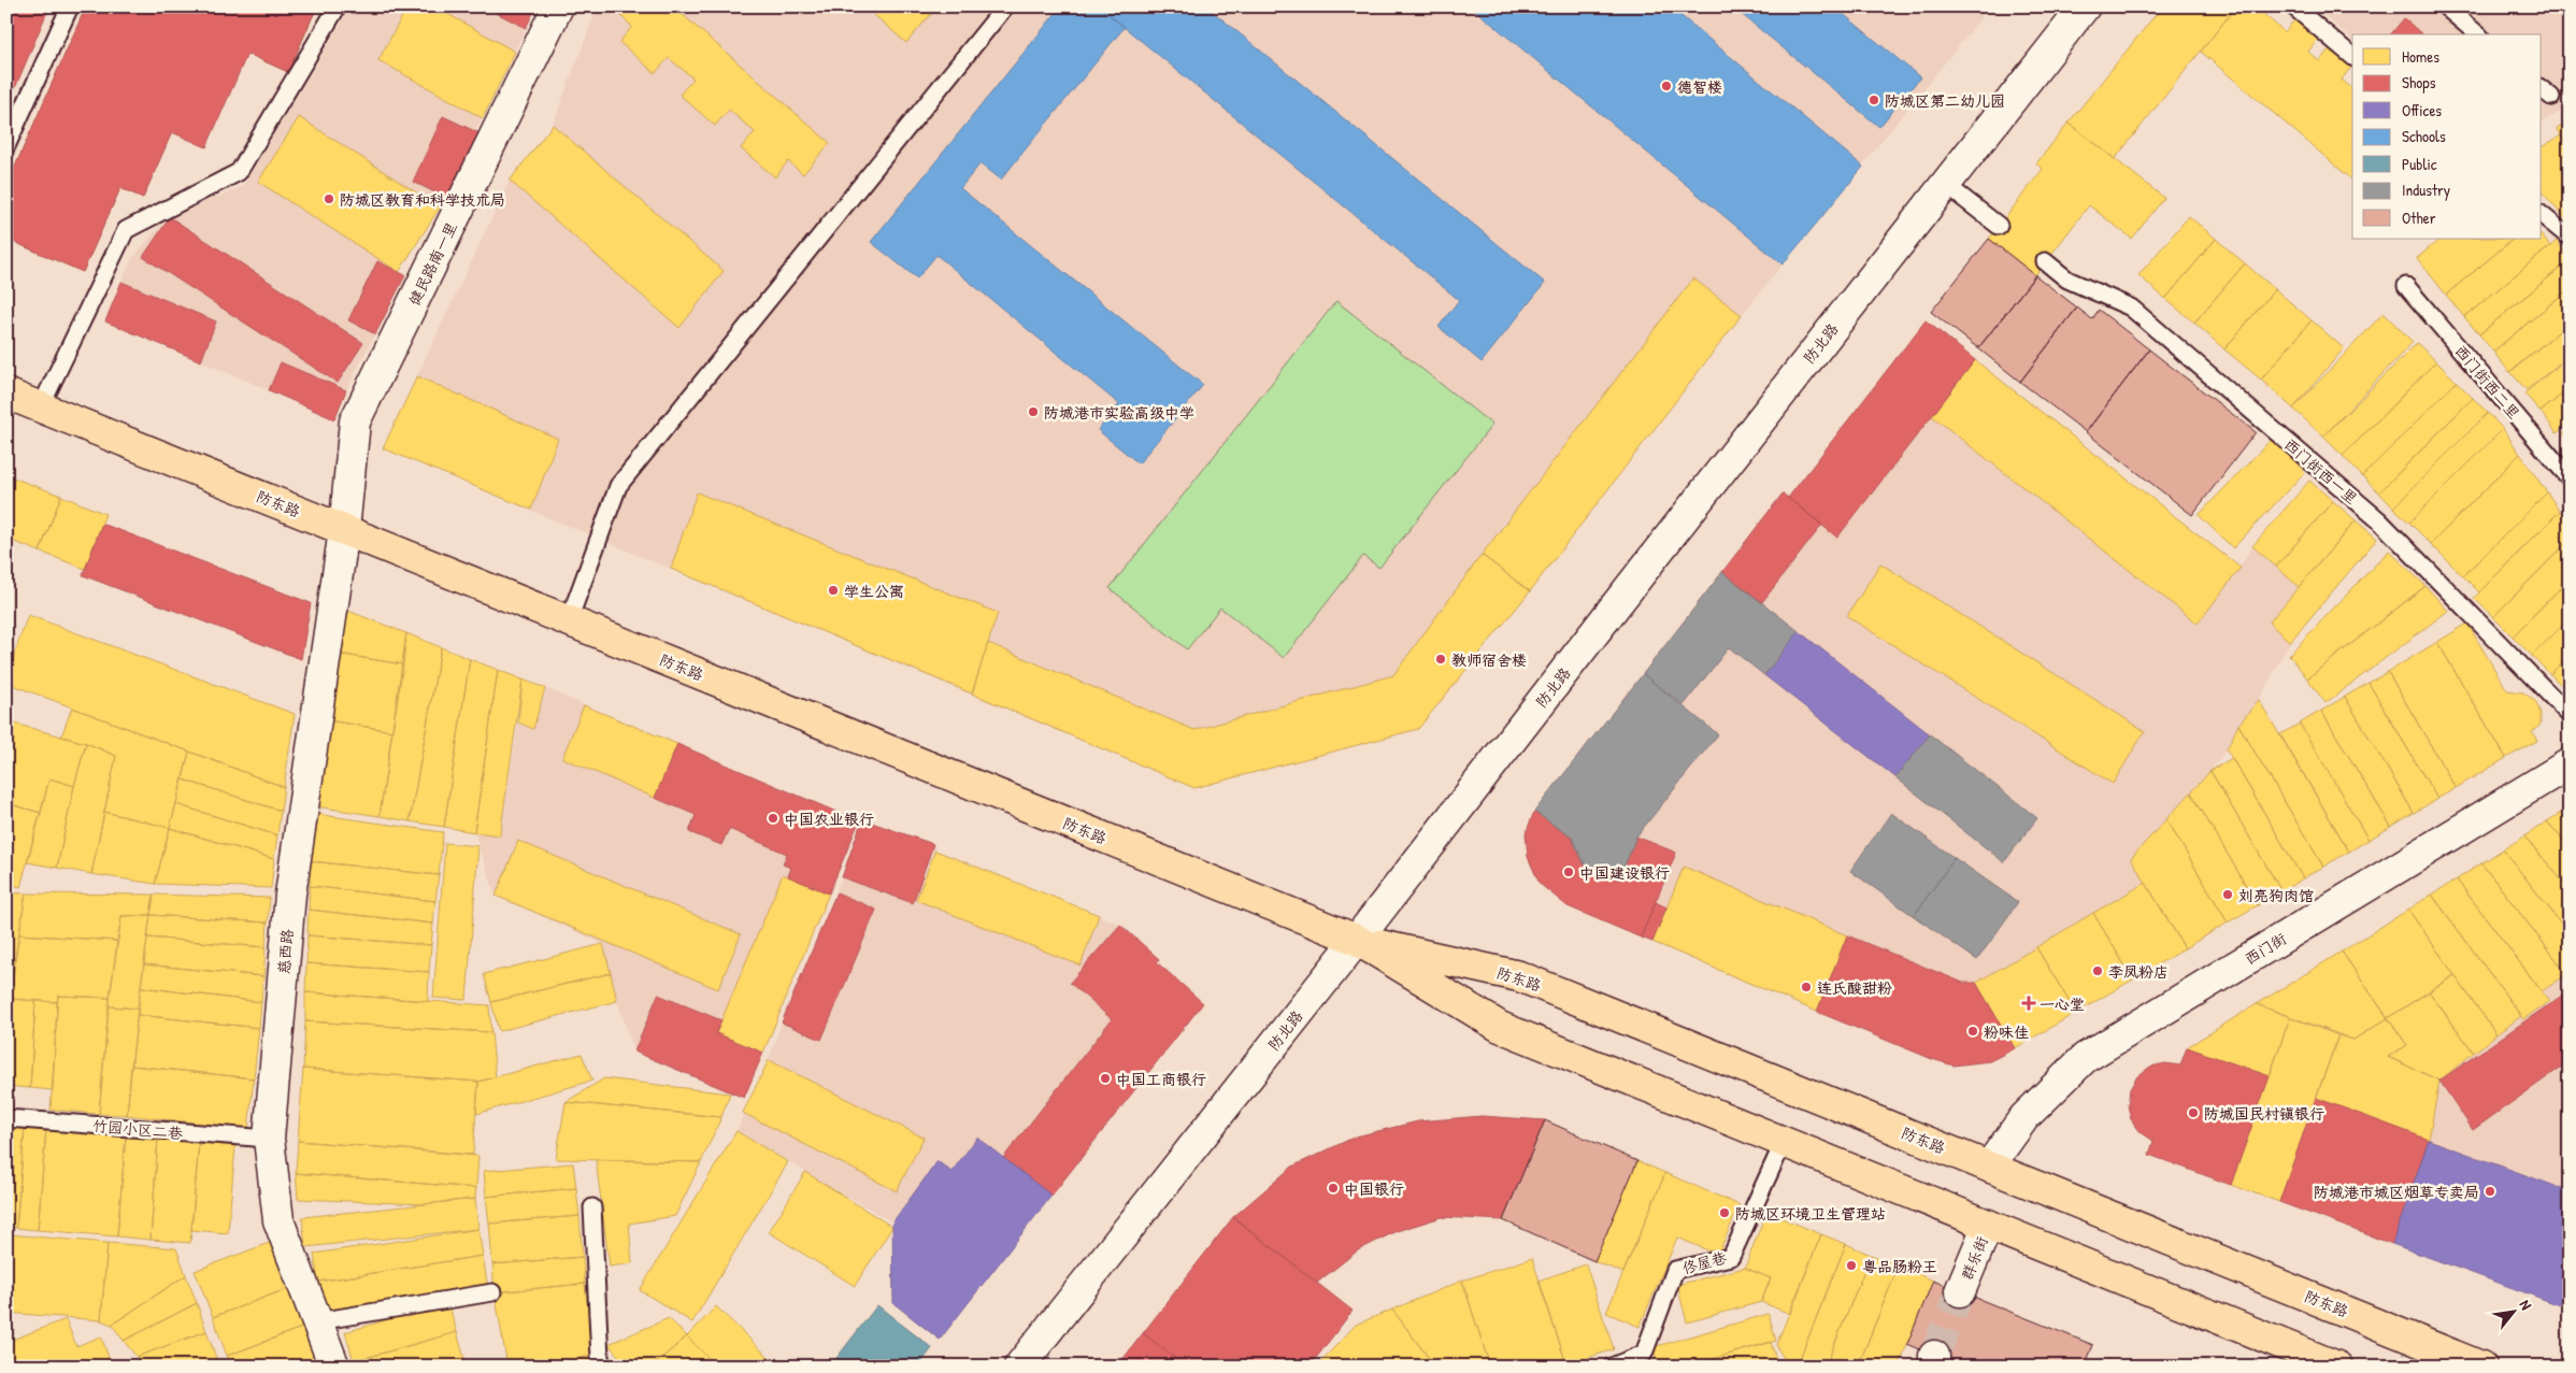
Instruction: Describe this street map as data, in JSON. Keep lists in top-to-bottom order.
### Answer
{
  "streets": {
    "main road": ["防东路"],
    "street": [
      "健民路南一里",
      "防北路",
      "西门街",
      "慈西路",
      "群乐街"
    ],
    "lane": [
      "西门街西二里",
      "西门街西一里",
      "竹园小区二巷",
      "佟屋巷"
    ]
  },
  "crossings": [
    ["健民路南一里", "防东路"],
    ["健民路南一里", "慈西路"],
    ["防北路", "防东路"],
    ["防东路", "西门街"],
    ["防东路", "慈西路"],
    ["防东路", "群乐街"],
    ["防东路", "佟屋巷"],
    ["慈西路", "竹园小区二巷"]
  ],
  "places": {
    "other": [
      "德智楼",
      "防城区第二幼儿园",
      "防城区教育和科学技术局",
      "防城港市实验高级中学",
      "学生公寓",
      "教师宿舍楼",
      "中国农业银行",
      "中国建设银行",
      "刘亮狗肉馆",
      "李凤粉店",
      "连氏酸甜粉",
      "粉味佳",
      "中国工商银行",
      "防城国民村镇银行",
      "中国银行",
      "防城港市城区烟草专卖局",
      "防城区环境卫生管理站",
      "粤品肠粉王"
    ],
    "health": ["一心堂"]
  },
  "legend": [
    "Homes",
    "Shops",
    "Offices",
    "Schools",
    "Public",
    "Industry",
    "Other"
  ],
  "north": "top right"
}
